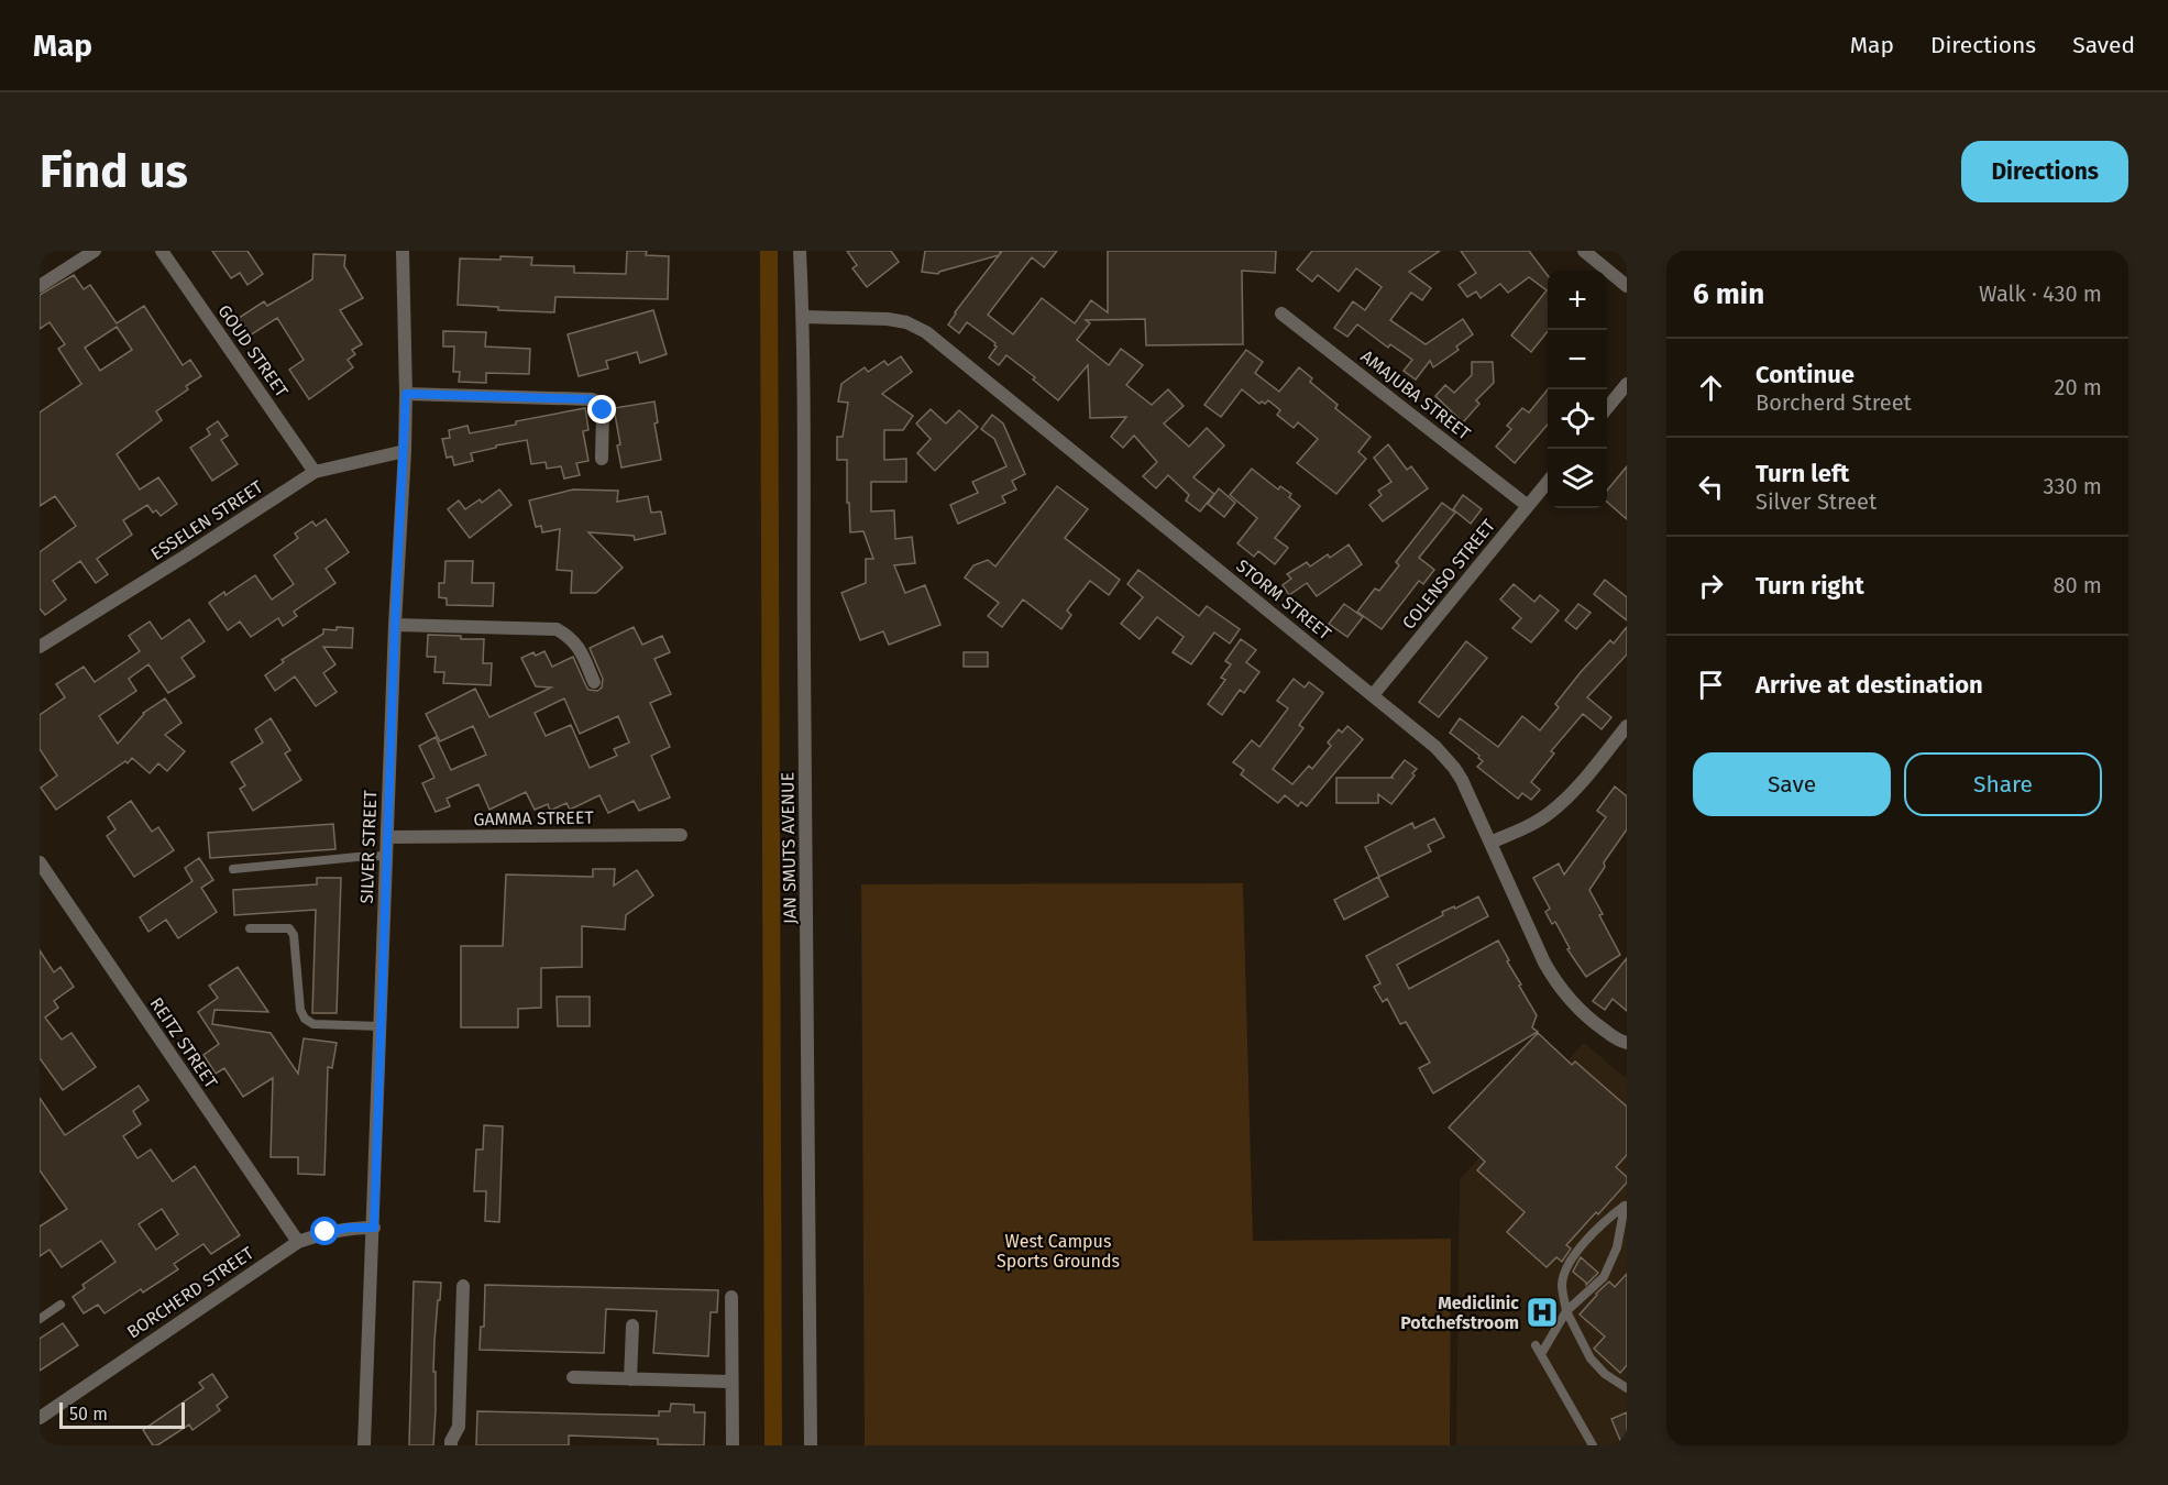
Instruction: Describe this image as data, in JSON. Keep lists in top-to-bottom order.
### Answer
{
  "streets": {
    "street": [
      "GOUD STREET",
      "AMAJUBA STREET",
      "ESSELEN STREET",
      "COLENSO STREET",
      "STORM STREET",
      "GAMMA STREET",
      "SILVER STREET",
      "JAN SMUTS AVENUE",
      "REITZ STREET",
      "BORCHERD STREET"
    ]
  },
  "crossings": [
    ["GOUD STREET", "ESSELEN STREET"],
    ["AMAJUBA STREET", "COLENSO STREET"],
    ["ESSELEN STREET", "SILVER STREET"],
    ["COLENSO STREET", "STORM STREET"],
    ["STORM STREET", "JAN SMUTS AVENUE"],
    ["GAMMA STREET", "SILVER STREET"],
    ["SILVER STREET", "BORCHERD STREET"],
    ["REITZ STREET", "BORCHERD STREET"]
  ],
  "parks": ["West Campus Sports Grounds"],
  "places": {
    "hospital": ["Mediclinic Potchefstroom"]
  },
  "scale_bar": "50 m",
  "page": {
    "header": "Map",
    "nav": ["Map", "Directions", "Saved"],
    "buttons": [
      "Directions",
      ["Save", "Share"]
    ],
    "title": "Find us",
    "heading": ["6 min", "Walk · 430 m"],
    "map_buttons": ["+", "−"],
    "list": [
      ["Continue", "Borcherd Street", "20 m"],
      ["Turn left", "Silver Street", "330 m"],
      ["Turn right", "80 m"],
      "Arrive at destination"
    ],
    "scale": "50 m"
  }
}
